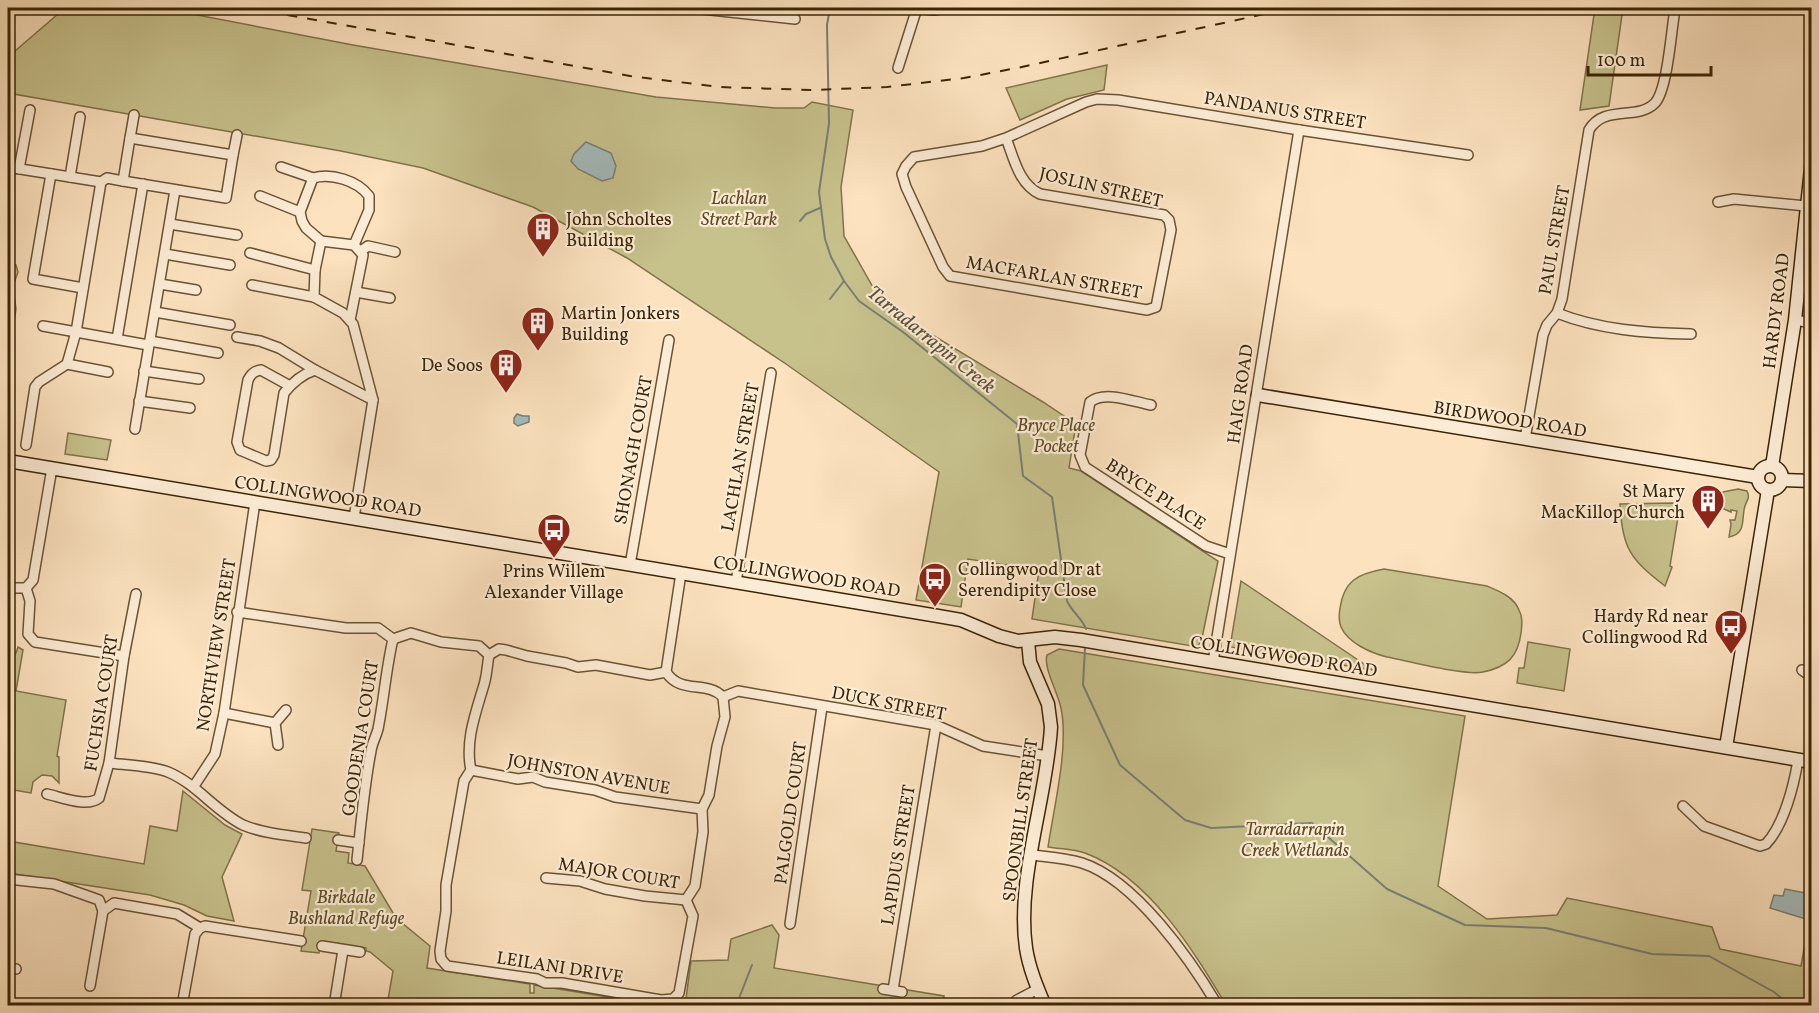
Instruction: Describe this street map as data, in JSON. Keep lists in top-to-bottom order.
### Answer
{
  "streets": {
    "street": [
      "PANDANUS STREET",
      "JOSLIN STREET",
      "PAUL STREET",
      "MACFARLAN STREET",
      "HARDY ROAD",
      "HAIG ROAD",
      "BIRDWOOD ROAD",
      "SHONAGH COURT",
      "LACHLAN STREET",
      "BRYCE PLACE",
      "COLLINGWOOD ROAD",
      "NORTHVIEW STREET",
      "FUCHSIA COURT",
      "DUCK STREET",
      "GOODENIA COURT",
      "JOHNSTON AVENUE",
      "PALGOLD COURT",
      "SPOONBILL STREET",
      "LAPIDUS STREET",
      "MAJOR COURT",
      "LEILANI DRIVE"
    ]
  },
  "crossings": [
    ["PANDANUS STREET", "MACFARLAN STREET"],
    ["PANDANUS STREET", "HAIG ROAD"],
    ["JOSLIN STREET", "MACFARLAN STREET"],
    ["PAUL STREET", "BIRDWOOD ROAD"],
    ["HARDY ROAD", "BIRDWOOD ROAD"],
    ["HAIG ROAD", "BIRDWOOD ROAD"],
    ["HAIG ROAD", "BRYCE PLACE"],
    ["HAIG ROAD", "COLLINGWOOD ROAD"],
    ["SHONAGH COURT", "COLLINGWOOD ROAD"],
    ["LACHLAN STREET", "COLLINGWOOD ROAD"],
    ["COLLINGWOOD ROAD", "NORTHVIEW STREET"],
    ["COLLINGWOOD ROAD", "SPOONBILL STREET"],
    ["DUCK STREET", "PALGOLD COURT"],
    ["DUCK STREET", "SPOONBILL STREET"],
    ["DUCK STREET", "LAPIDUS STREET"],
    ["JOHNSTON AVENUE", "LEILANI DRIVE"],
    ["MAJOR COURT", "LEILANI DRIVE"]
  ],
  "water": ["Tarradarrapin Creek"],
  "parks": [
    "Lachlan Street Park",
    "Bryce Place Pocket",
    "Tarradarrapin Creek Wetlands",
    "Birkdale Bushland Refuge"
  ],
  "places": {
    "building": [
      "John Scholtes Building",
      "Martin Jonkers Building",
      "De Soos",
      "St Mary MacKillop Church"
    ],
    "bus stop": ["Prins Willem Alexander Village", "Collingwood Dr at Serendipity Close", "Hardy Rd near Collingwood Rd"]
  },
  "scale_bar": "100 m"
}
